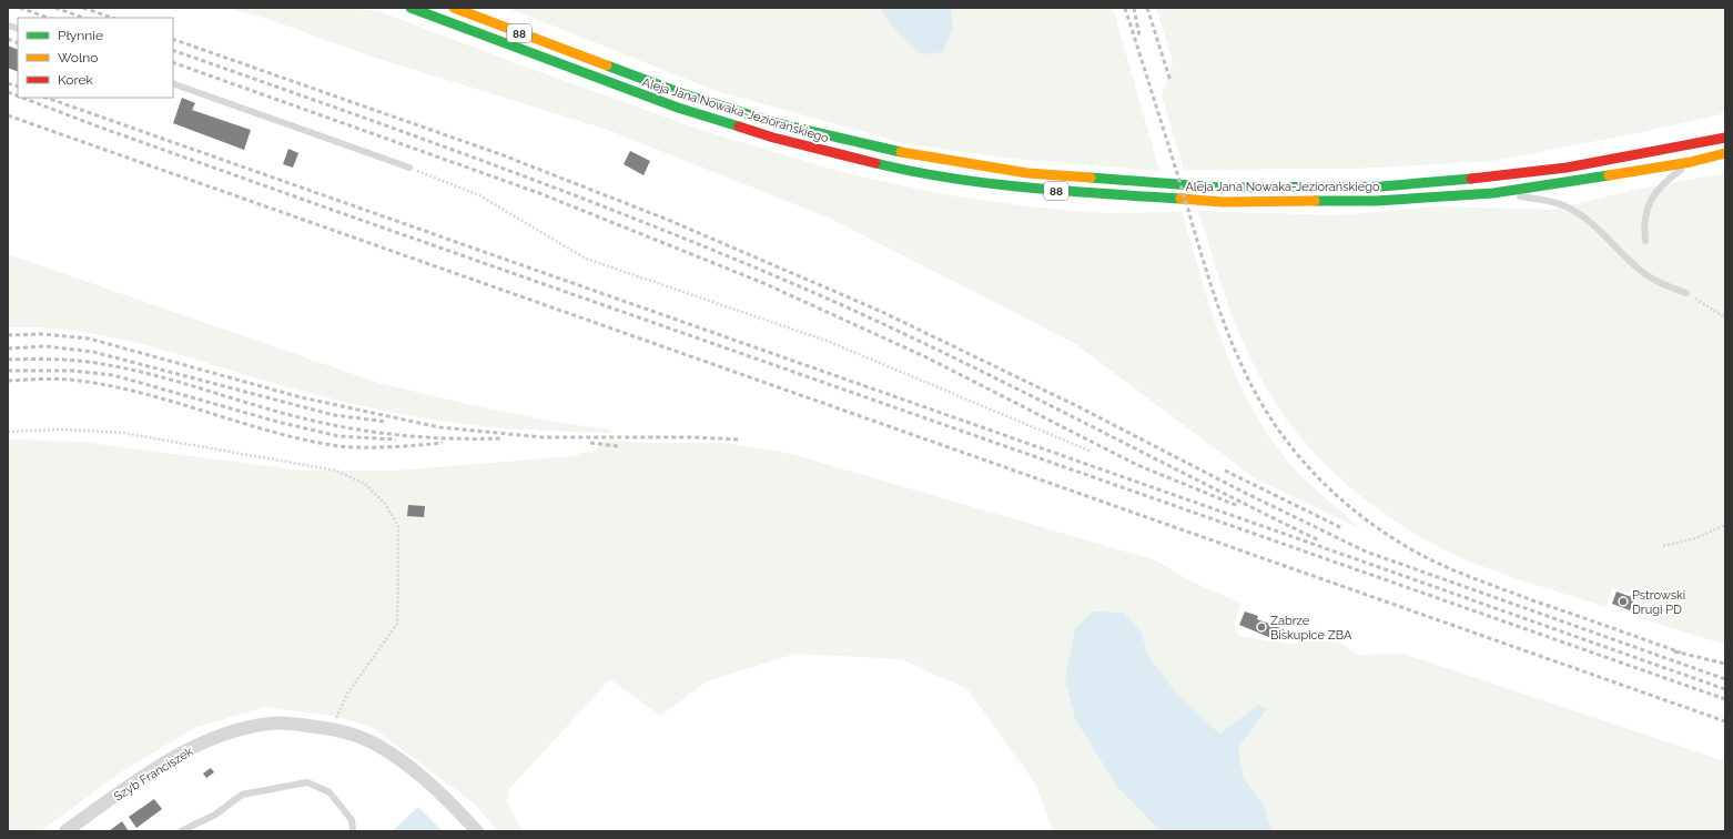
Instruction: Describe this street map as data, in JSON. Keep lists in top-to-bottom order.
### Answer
{
  "streets": {
    "main road": ["88", "Aleja Jana Nowaka-Jeziorańskiego"],
    "street": ["Szyb Franciszek"]
  },
  "places": ["Pstrowski Drugi PD", "Zabrze Biskupice ZBA"],
  "legend": ["Płynnie", "Wolno", "Korek"]
}
